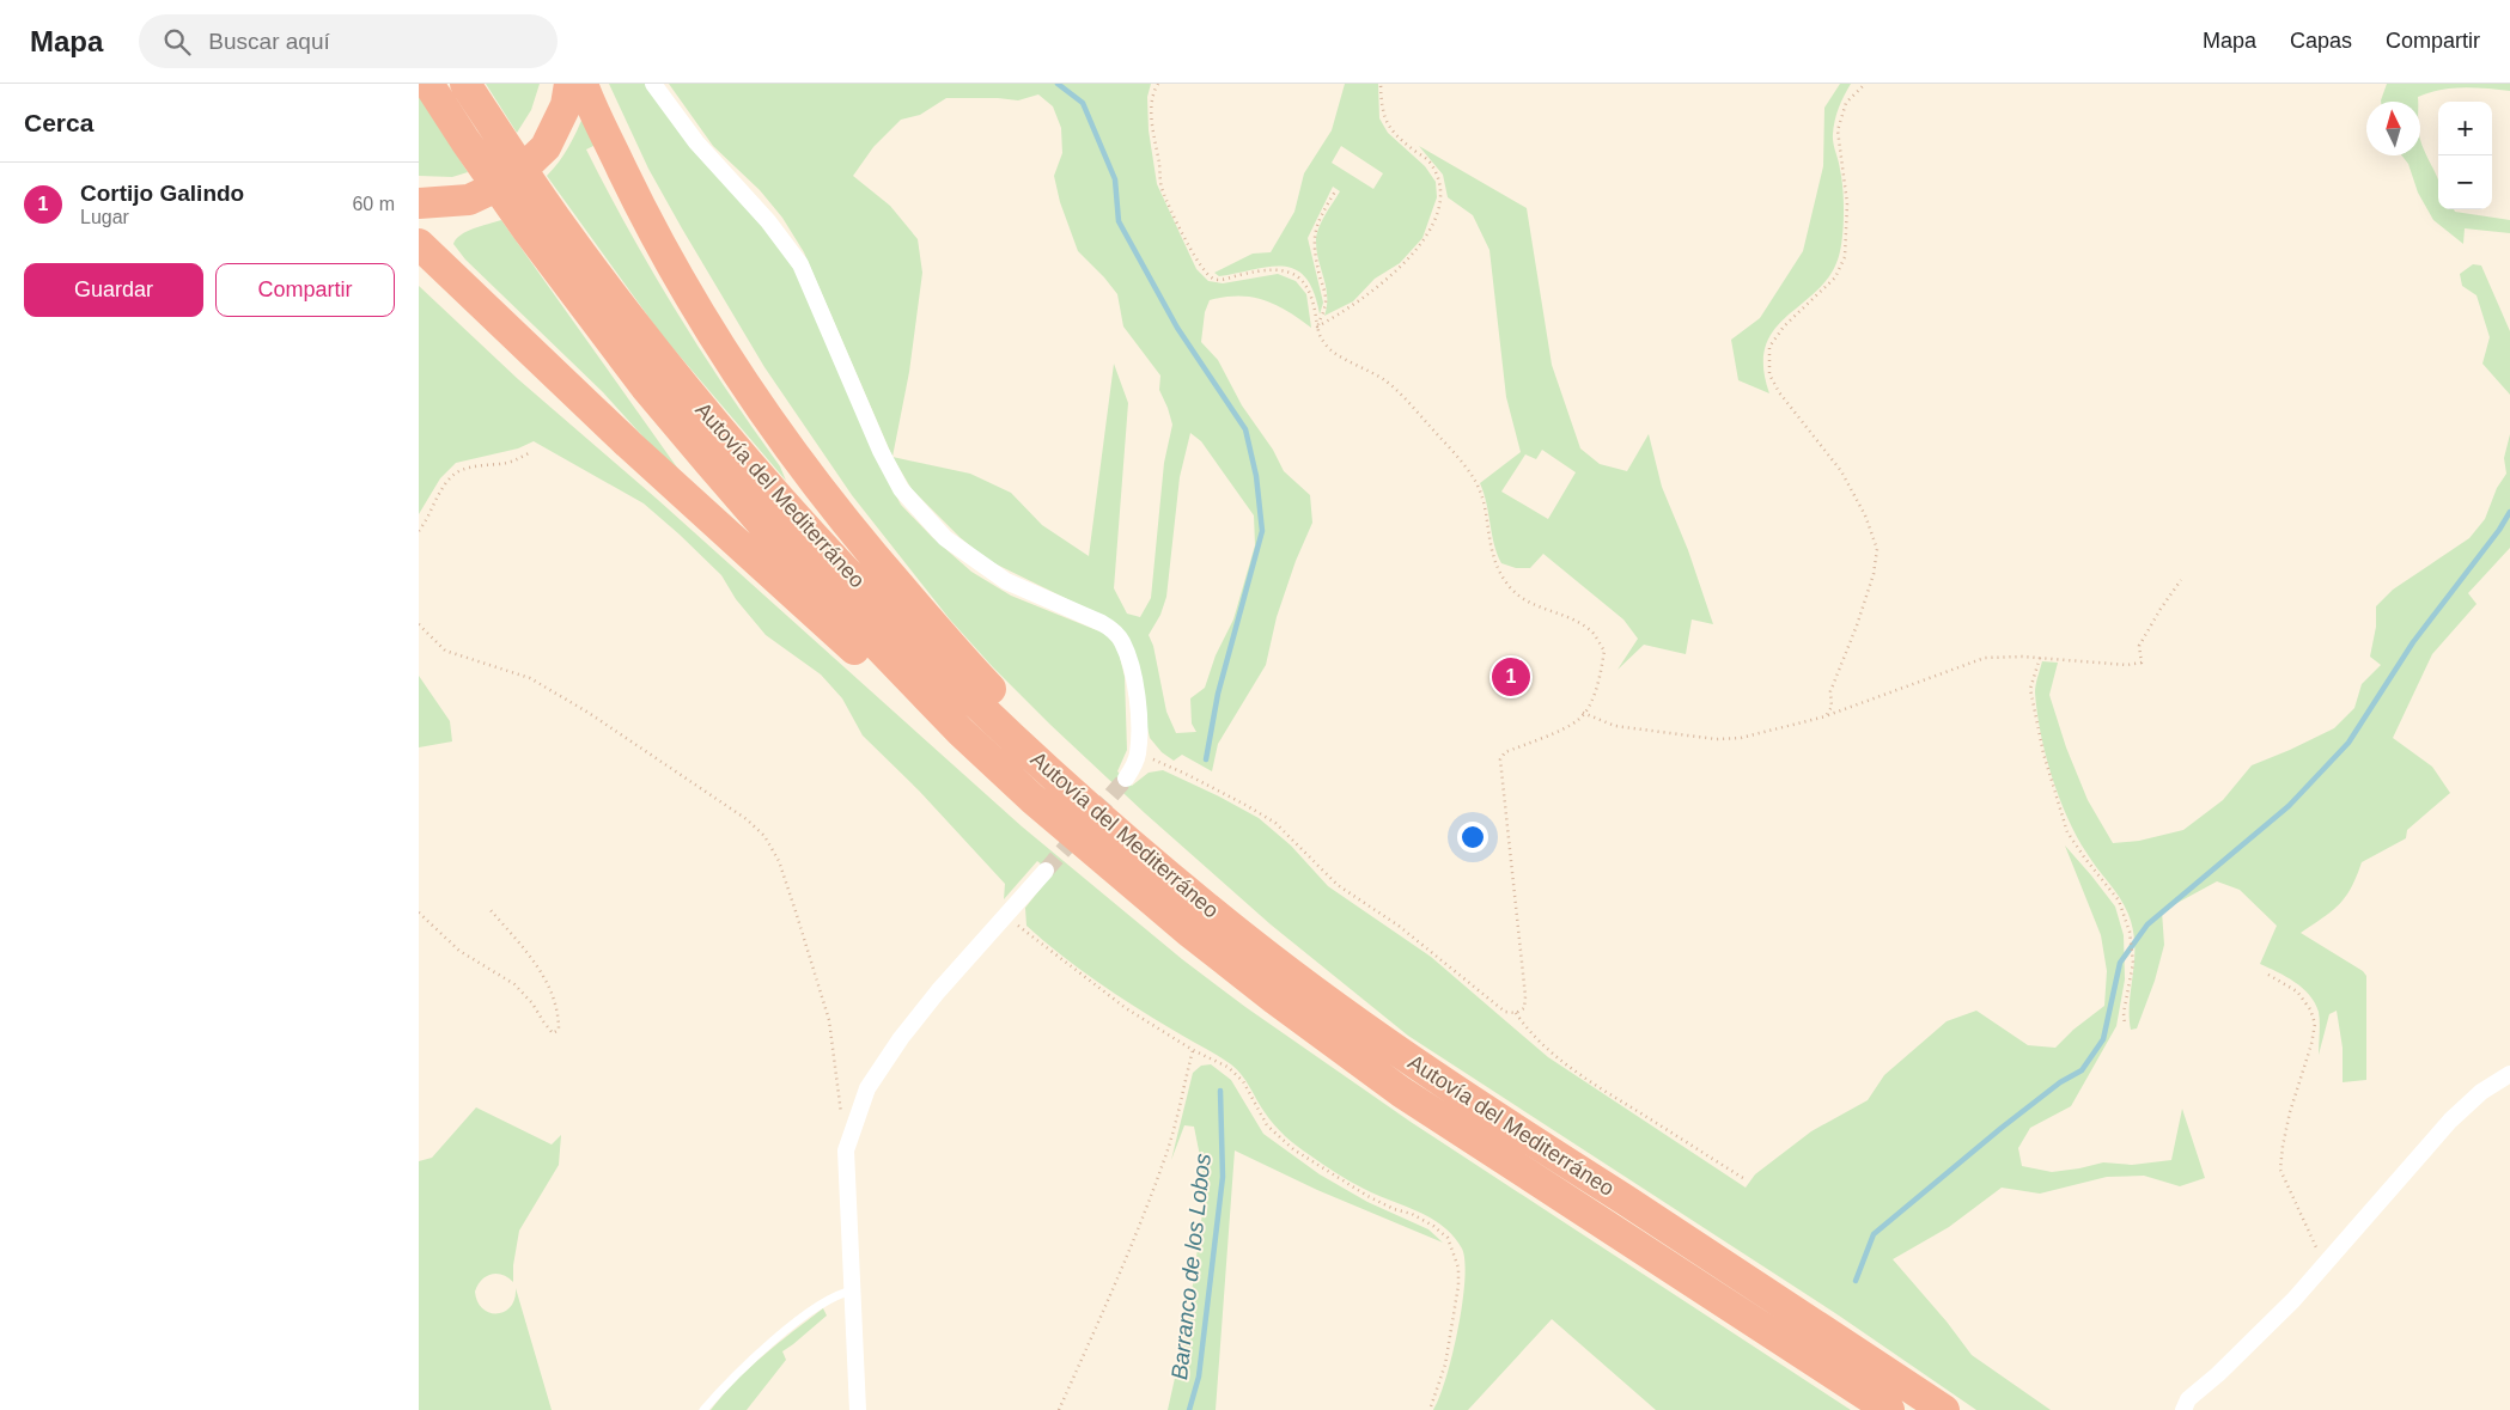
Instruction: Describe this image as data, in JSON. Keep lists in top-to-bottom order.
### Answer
{
  "streets": {
    "highway": ["Autovía del Mediterráneo"]
  },
  "water": ["Barranco de los Lobos"],
  "north": "top",
  "page": {
    "header": "Mapa",
    "search": "Buscar aquí",
    "nav": ["Mapa", "Capas", "Compartir"],
    "heading": "Cerca",
    "map_buttons": ["+", "−"],
    "list": [
      {
        "mark": "1",
        "name": "Cortijo Galindo",
        "note": "Lugar",
        "value": "60 m"
      }
    ],
    "buttons": ["Guardar", "Compartir"],
    "pins": "1"
  }
}
